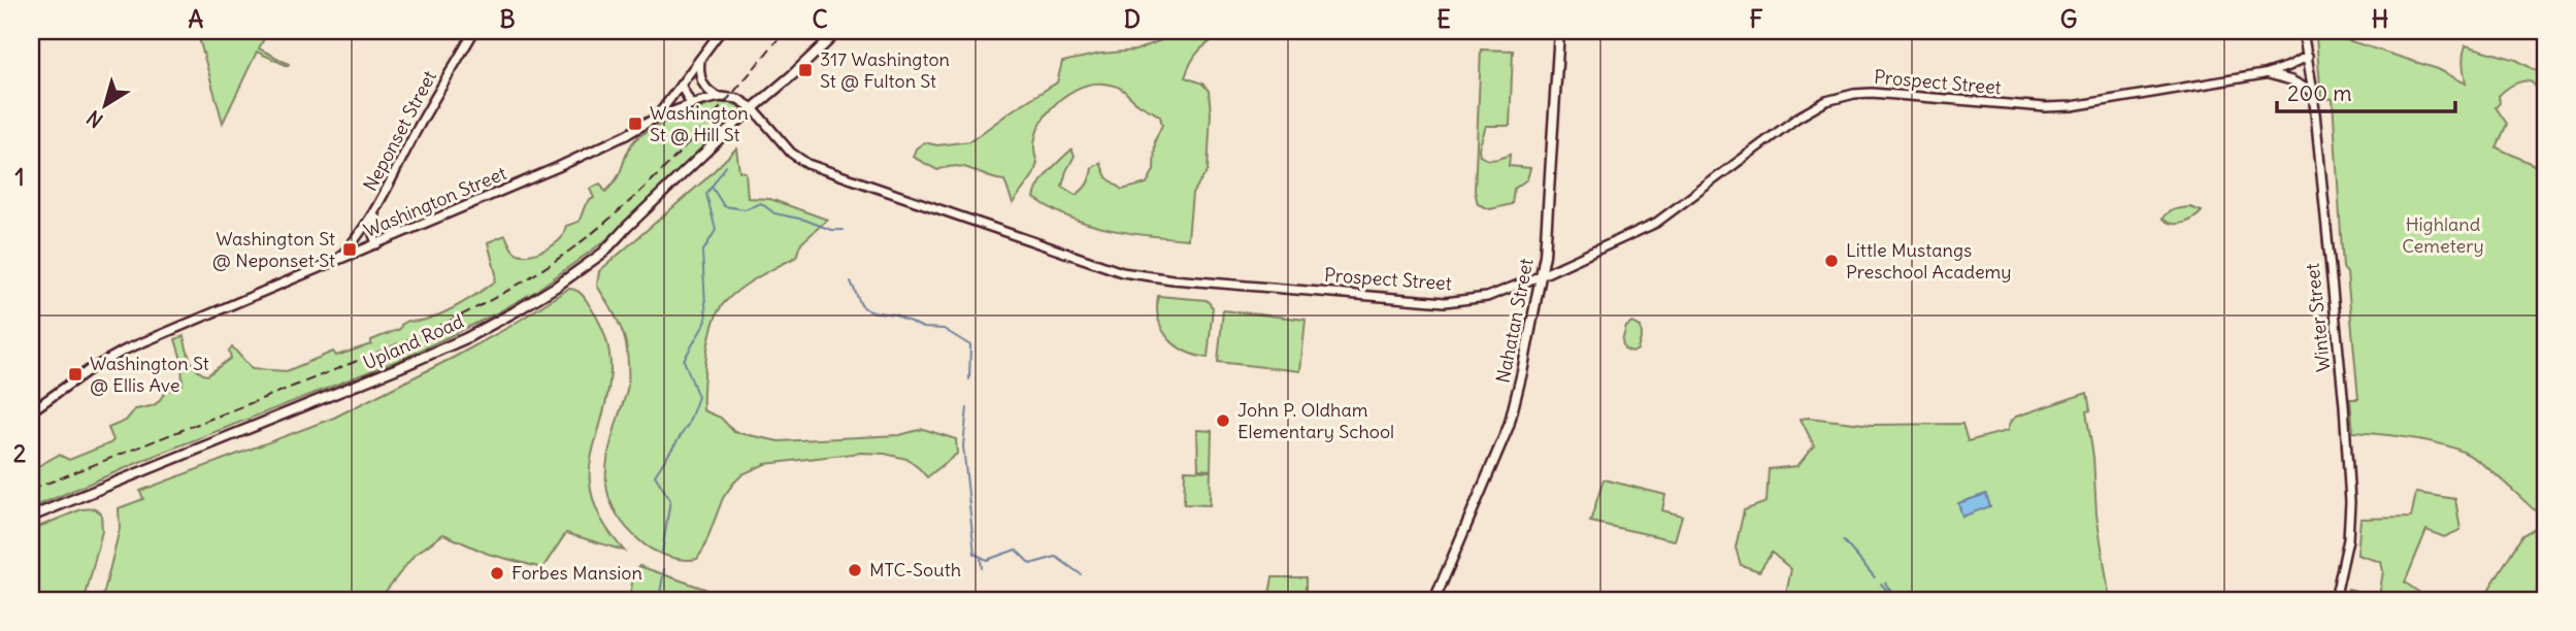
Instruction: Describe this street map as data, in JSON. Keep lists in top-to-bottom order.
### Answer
{
  "streets": {
    "main road": ["Nahatan Street", "Upland Road"],
    "street": [
      "Prospect Street",
      "Neponset Street",
      "Washington Street",
      "Winter Street"
    ]
  },
  "crossings": [
    ["Prospect Street", "Winter Street"],
    ["Prospect Street", "Nahatan Street"],
    ["Prospect Street", "Upland Road"],
    ["Neponset Street", "Washington Street"]
  ],
  "parks": ["Highland Cemetery"],
  "places": {
    "transit": [
      "317 Washington St @ Fulton St",
      "Washington St @ Hill St",
      "Washington St @ Neponset St",
      "Washington St @ Ellis Ave"
    ],
    "other": [
      "Little Mustangs Preschool Academy",
      "John P. Oldham Elementary School",
      "MTC-South",
      "Forbes Mansion"
    ]
  },
  "scale_bar": "200 m",
  "north": "bottom left",
  "grid": {
    "columns": [
      "A",
      "B",
      "C",
      "D",
      "E",
      "F",
      "G",
      "H"
    ],
    "rows": ["1", "2"]
  }
}
